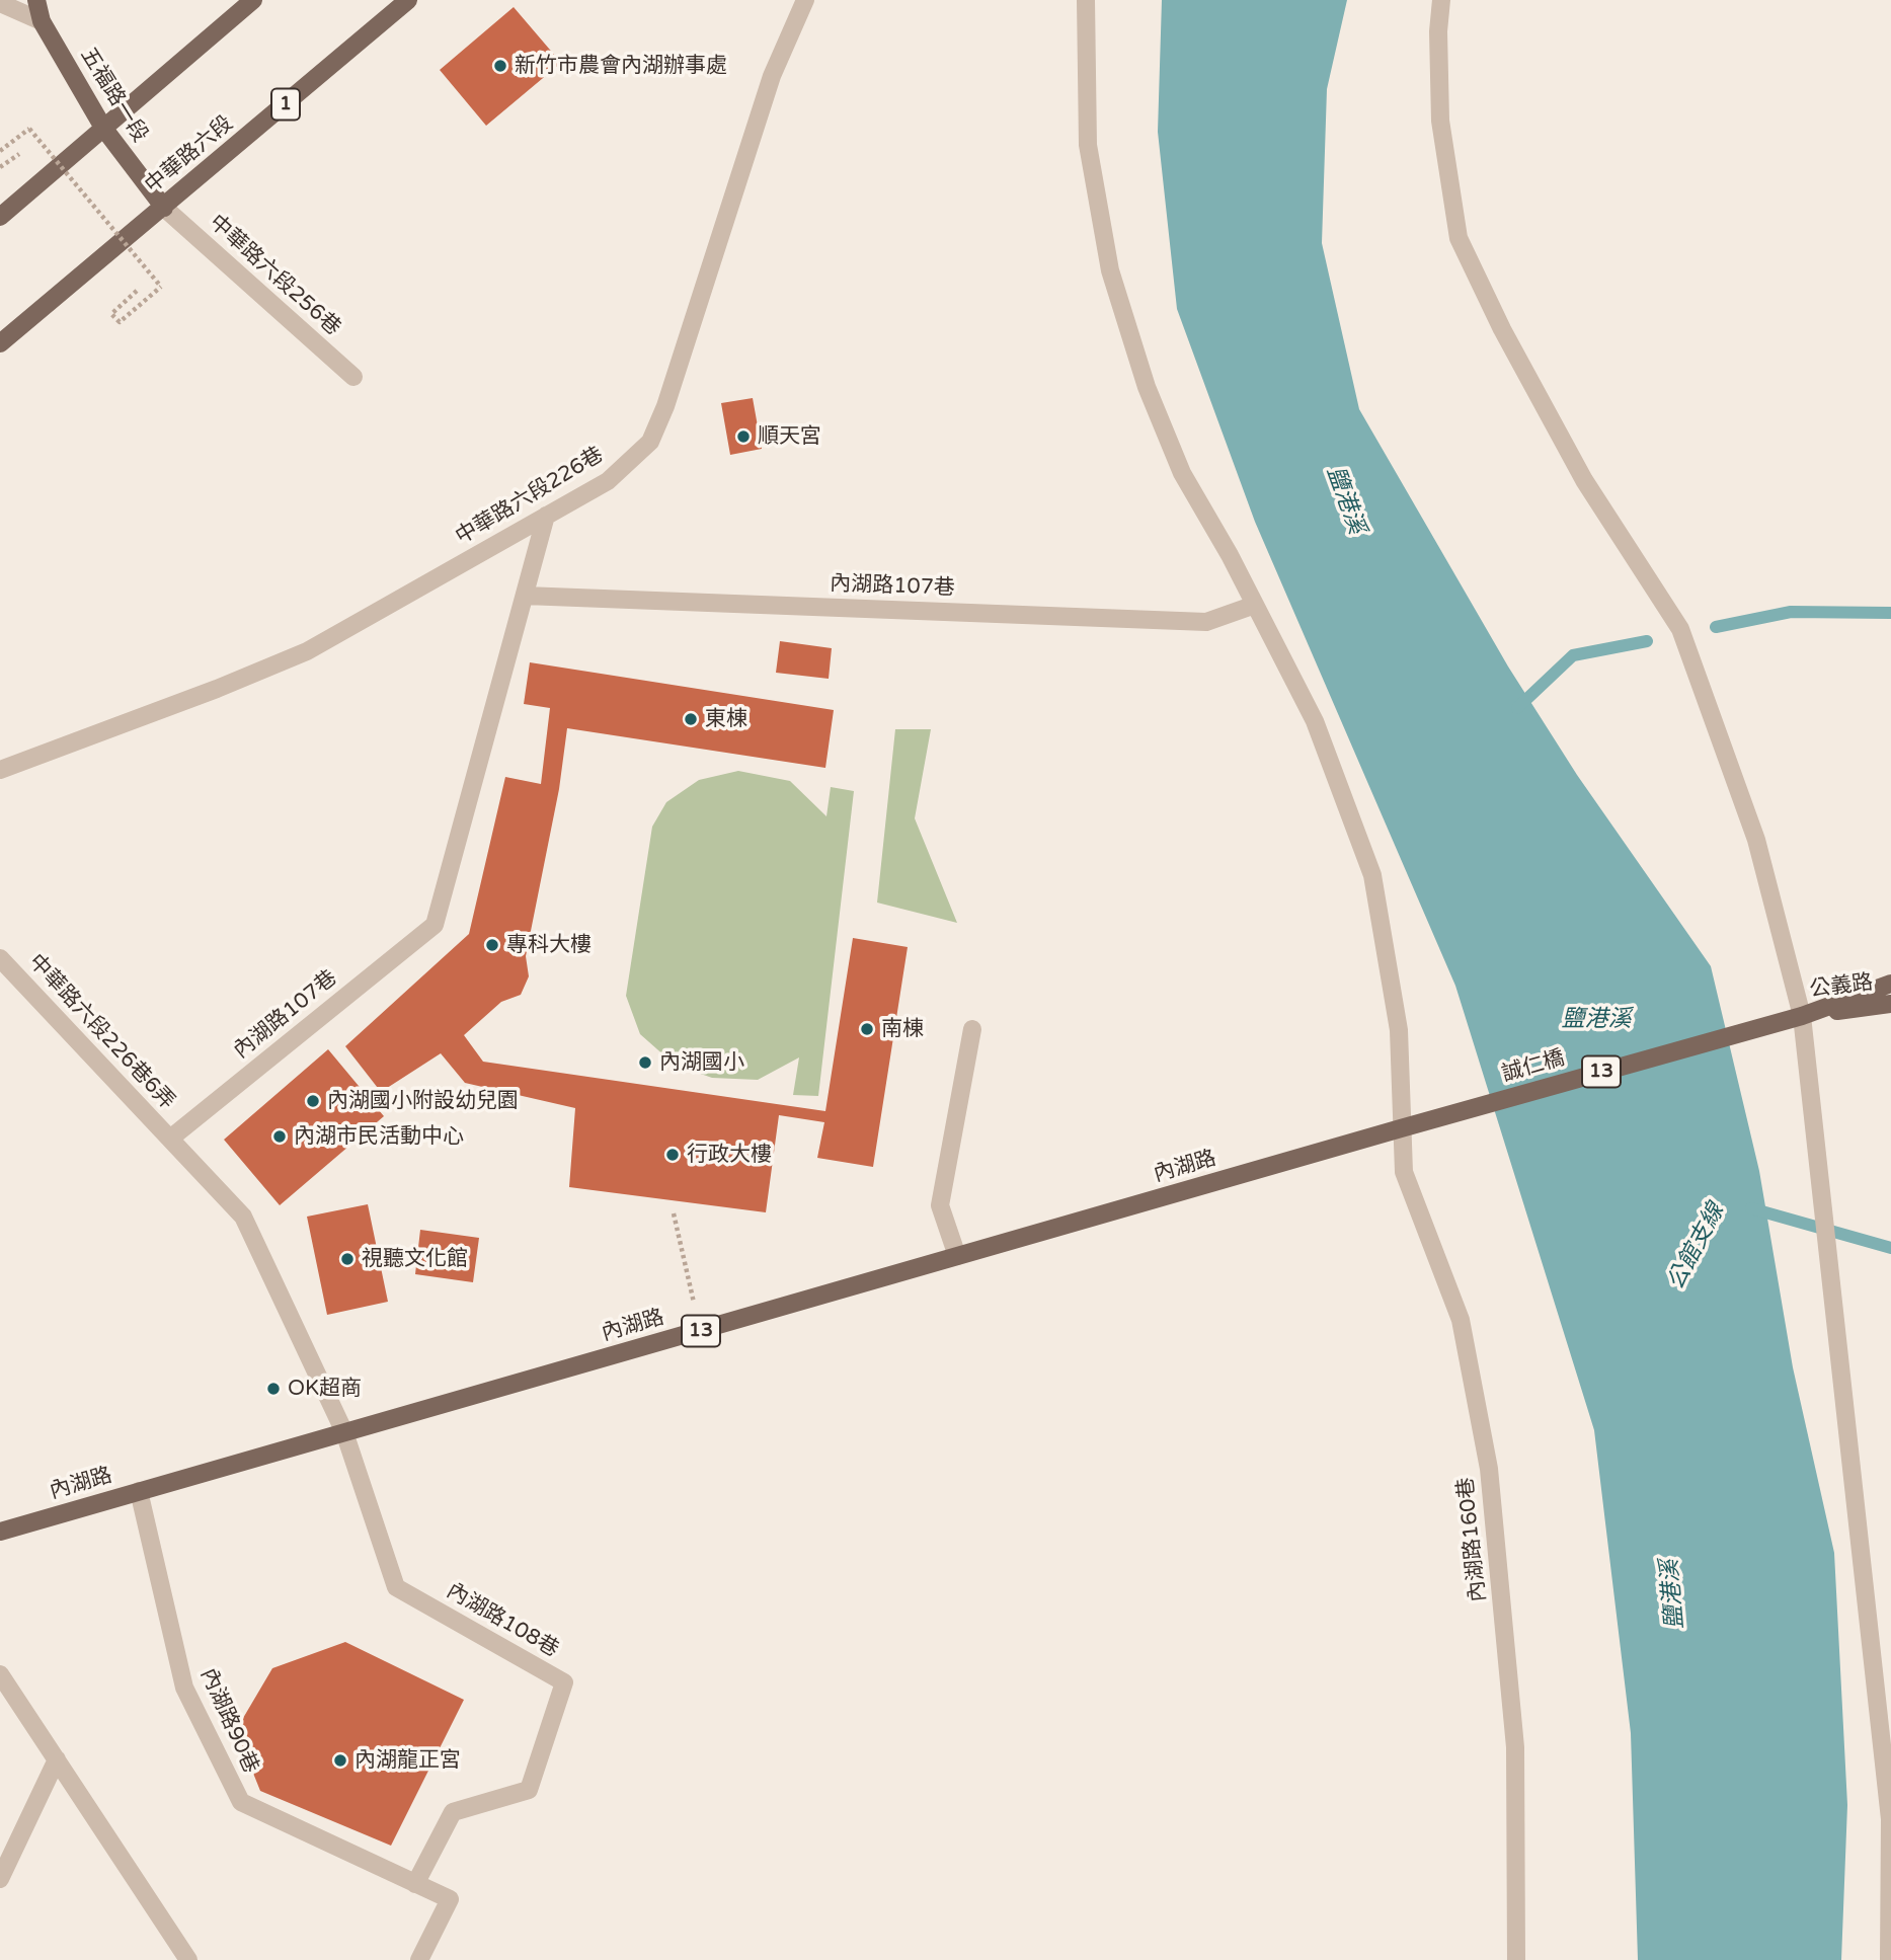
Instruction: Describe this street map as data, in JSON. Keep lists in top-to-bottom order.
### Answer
{
  "streets": {
    "main road": [
      "五福路一段",
      "1",
      "中華路六段",
      "公義路",
      "誠仁橋",
      "13",
      "內湖路"
    ],
    "street": [
      "中華路六段256巷",
      "中華路六段226巷",
      "內湖路107巷",
      "中華路六段226巷6弄",
      "內湖路160巷",
      "內湖路108巷",
      "內湖路90巷"
    ]
  },
  "crossings": [
    ["五福路一段", "中華路六段"],
    ["五福路一段", "中華路六段256巷"],
    ["中華路六段", "中華路六段256巷"],
    ["中華路六段226巷", "內湖路107巷"],
    ["內湖路107巷", "中華路六段226巷6弄"],
    ["內湖路107巷", "內湖路160巷"],
    ["公義路", "誠仁橋"],
    ["誠仁橋", "內湖路"],
    ["誠仁橋", "內湖路160巷"],
    ["內湖路", "內湖路160巷"],
    ["內湖路", "內湖路108巷"],
    ["內湖路", "內湖路90巷"],
    ["內湖路108巷", "內湖路90巷"]
  ],
  "water": ["鹽港溪", "公館支線"],
  "places": [
    "新竹市農會內湖辦事處",
    "順天宮",
    "東棟",
    "專科大樓",
    "南棟",
    "內湖國小",
    "內湖國小附設幼兒園",
    "內湖市民活動中心",
    "行政大樓",
    "視聽文化館",
    "OK超商",
    "內湖龍正宮"
  ]
}
